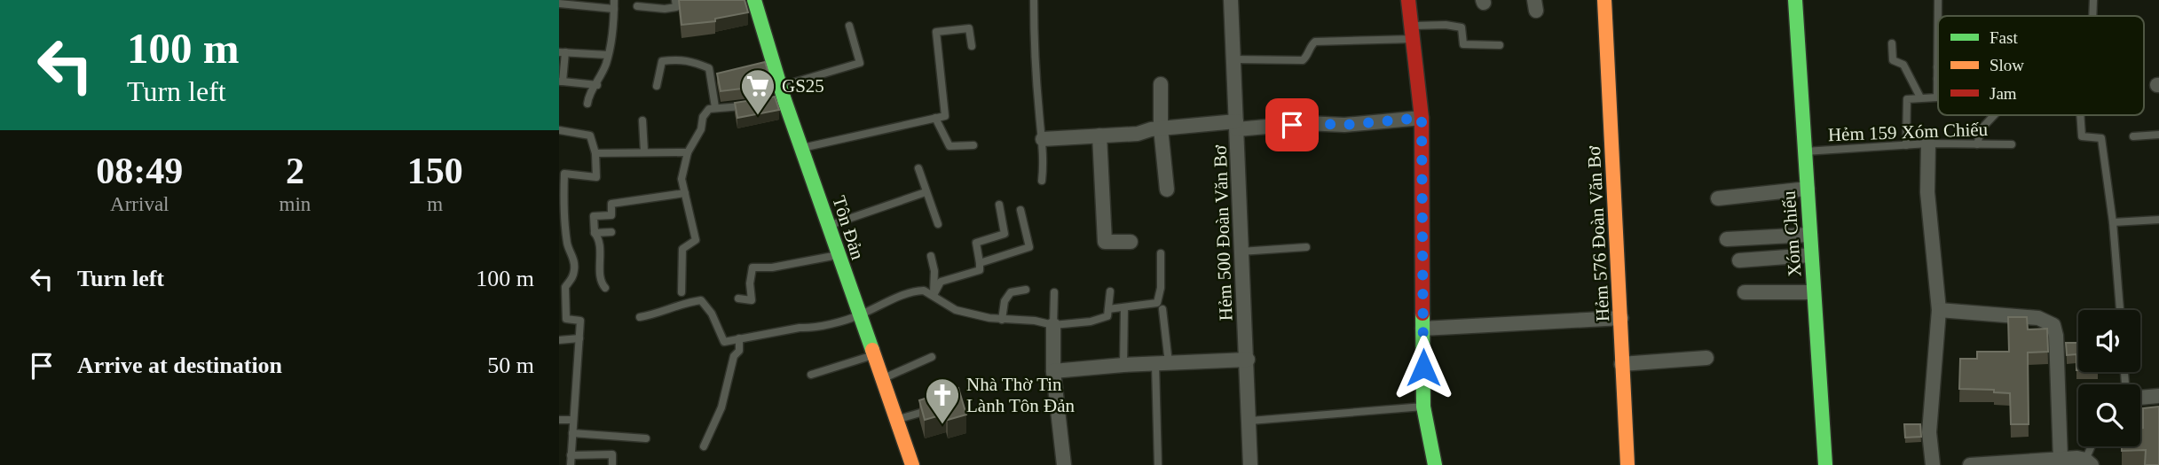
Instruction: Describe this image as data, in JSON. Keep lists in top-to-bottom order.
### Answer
{
  "streets": {
    "street": [
      "Tôn Đản",
      "Hẻm 500 Đoàn Văn Bơ",
      "Hẻm 576 Đoàn Văn Bơ",
      "Xóm Chiếu"
    ],
    "lane": ["Hẻm 159 Xóm Chiếu"]
  },
  "crossings": [
    ["Hẻm 159 Xóm Chiếu", "Xóm Chiếu"]
  ],
  "places": {
    "supermarket": ["GS25"],
    "church": ["Nhà Thờ Tin Lành Tôn Đản"]
  },
  "legend": ["Fast", "Slow", "Jam"],
  "page": {
    "turn": ["100 m", "Turn left"],
    "eta": [
      "08:49",
      "Arrival",
      "2",
      "min",
      "150",
      "m"
    ],
    "list": [
      {
        "name": "Turn left",
        "value": "100 m"
      },
      {
        "name": "Arrive at destination",
        "value": "50 m"
      }
    ]
  }
}
